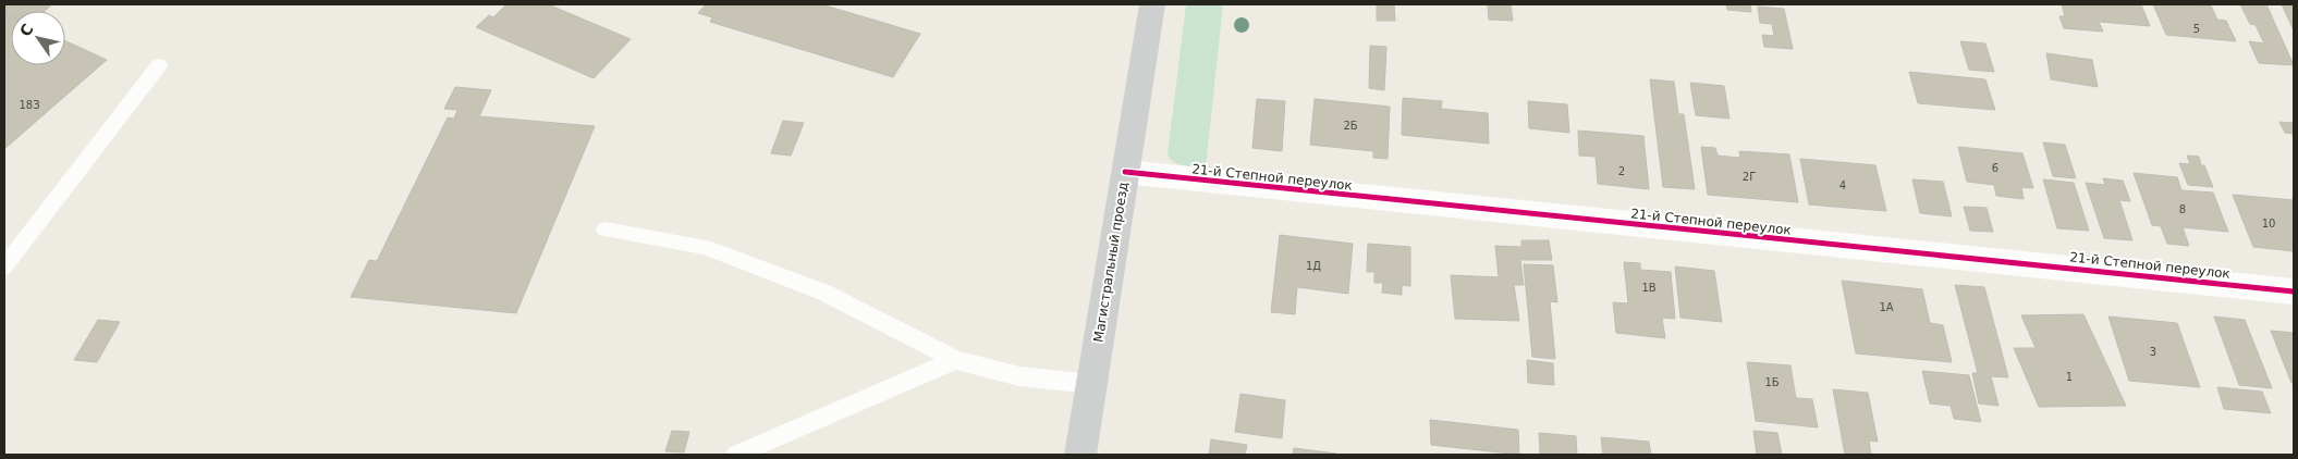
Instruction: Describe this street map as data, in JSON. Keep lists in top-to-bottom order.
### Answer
{
  "streets": {
    "main road": ["Магистральный проезд"],
    "street": ["21-й Степной переулок"]
  },
  "crossings": [
    ["21-й Степной переулок", "Магистральный проезд"]
  ],
  "house_numbers": [
    "5",
    "18З",
    "2Б",
    "6",
    "2",
    "2Г",
    "4",
    "8",
    "10",
    "1Д",
    "1В",
    "1А",
    "3",
    "1",
    "1Б"
  ],
  "north": "top left"
}
